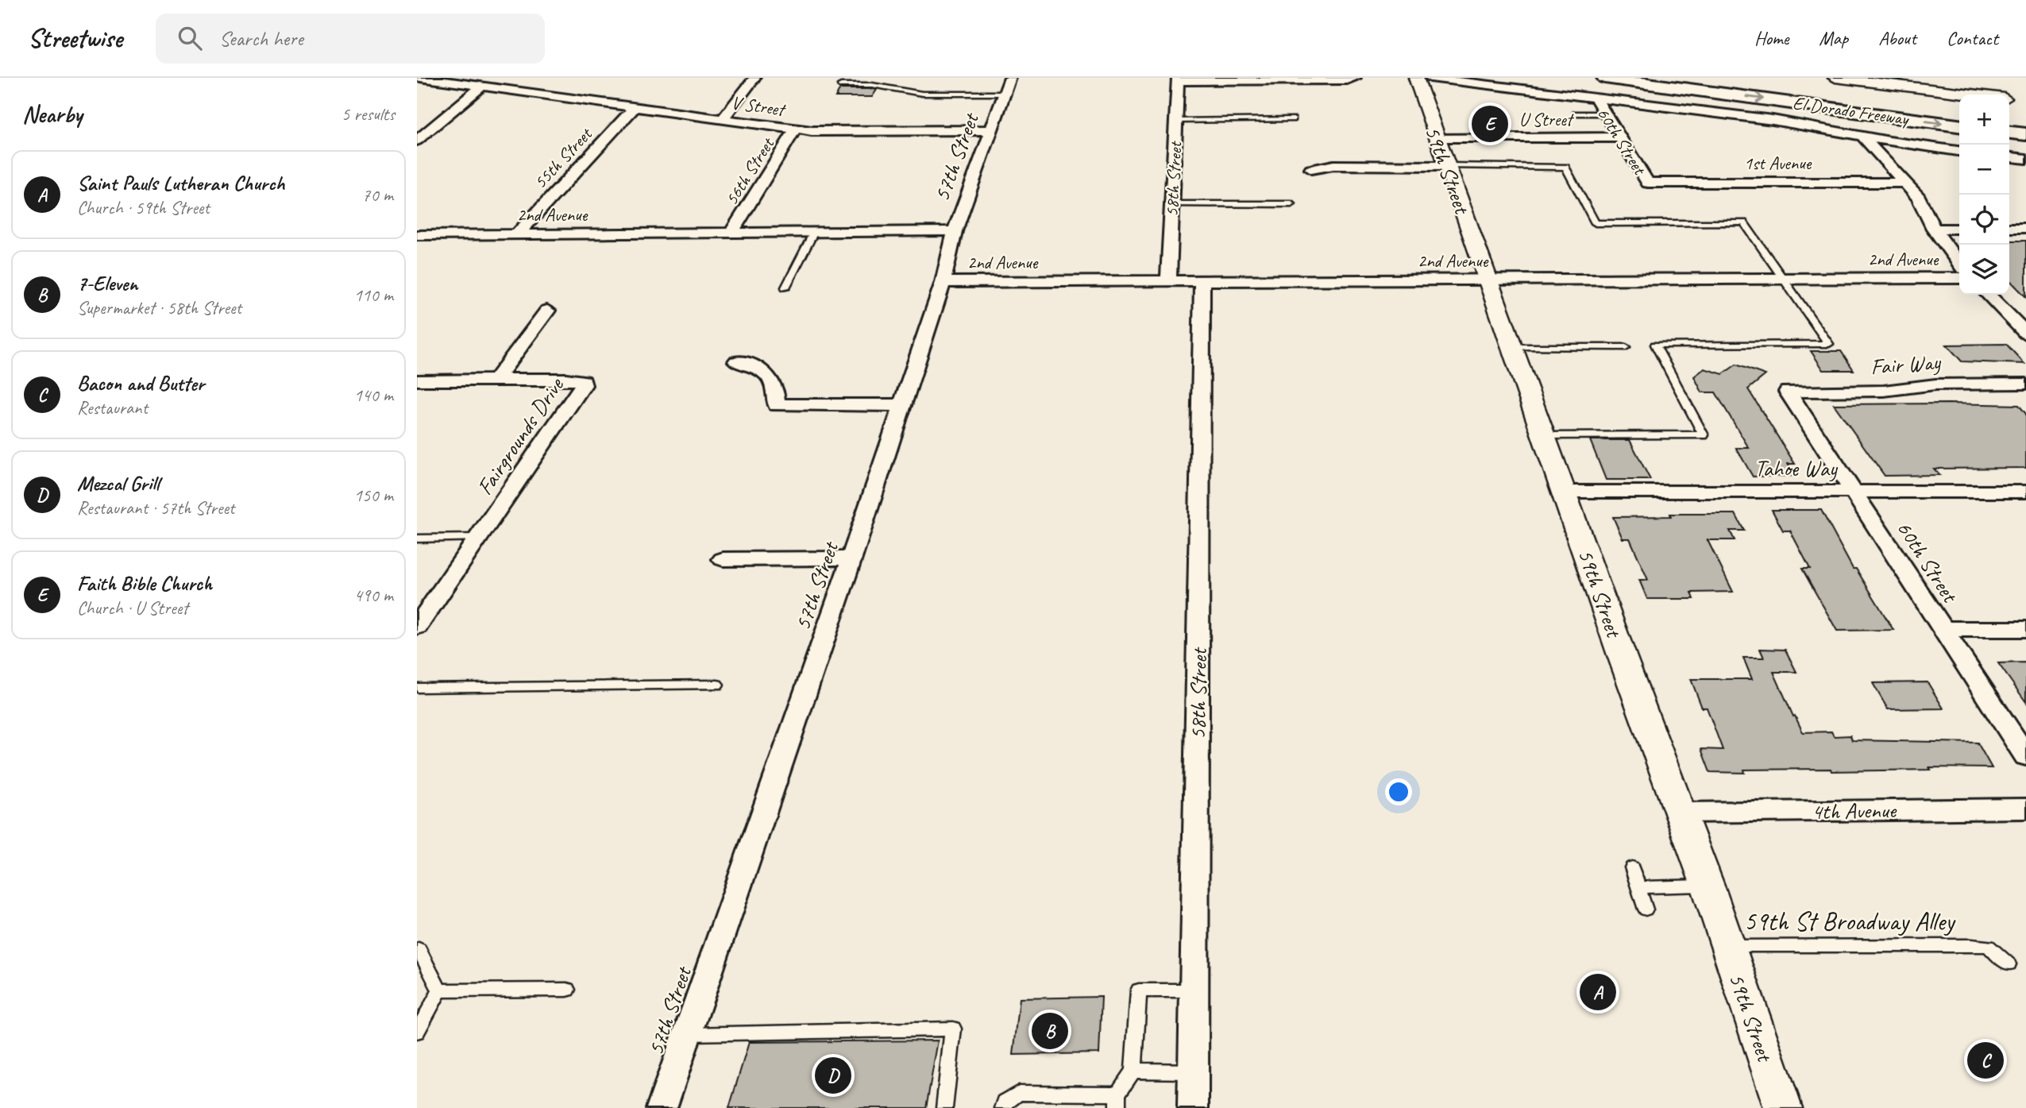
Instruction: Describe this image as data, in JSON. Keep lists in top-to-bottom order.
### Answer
{
  "streets": {
    "highway": ["El Dorado Freeway"],
    "street": [
      "V Street",
      "U Street",
      "60th Street",
      "57th Street",
      "55th Street",
      "1st Avenue",
      "59th Street",
      "56th Street",
      "58th Street",
      "2nd Avenue",
      "Fair Way",
      "Fairgrounds Drive",
      "Tahoe Way",
      "4th Avenue"
    ],
    "lane": ["59th St Broadway Alley"]
  },
  "crossings": [
    ["V Street", "57th Street"],
    ["V Street", "55th Street"],
    ["V Street", "56th Street"],
    ["U Street", "60th Street"],
    ["U Street", "59th Street"],
    ["60th Street", "1st Avenue"],
    ["60th Street", "Fair Way"],
    ["60th Street", "Tahoe Way"],
    ["57th Street", "2nd Avenue"],
    ["55th Street", "2nd Avenue"],
    ["59th Street", "2nd Avenue"],
    ["59th Street", "Tahoe Way"],
    ["59th Street", "4th Avenue"],
    ["59th Street", "59th St Broadway Alley"],
    ["56th Street", "2nd Avenue"],
    ["58th Street", "2nd Avenue"]
  ],
  "page": {
    "header": "Streetwise",
    "search": "Search here",
    "nav": [
      "Home",
      "Map",
      "About",
      "Contact"
    ],
    "heading": ["Nearby", "5 results"],
    "map_buttons": ["+", "−"],
    "pins": [
      "E",
      "A",
      "B",
      "C",
      "D"
    ],
    "list": [
      {
        "mark": "A",
        "name": "Saint Pauls Lutheran Church",
        "note": "Church · 59th Street",
        "value": "70 m"
      },
      {
        "mark": "B",
        "name": "7-Eleven",
        "note": "Supermarket · 58th Street",
        "value": "110 m"
      },
      {
        "mark": "C",
        "name": "Bacon and Butter",
        "note": "Restaurant",
        "value": "140 m"
      },
      {
        "mark": "D",
        "name": "Mezcal Grill",
        "note": "Restaurant · 57th Street",
        "value": "150 m"
      },
      {
        "mark": "E",
        "name": "Faith Bible Church",
        "note": "Church · U Street",
        "value": "490 m"
      }
    ]
  }
}
